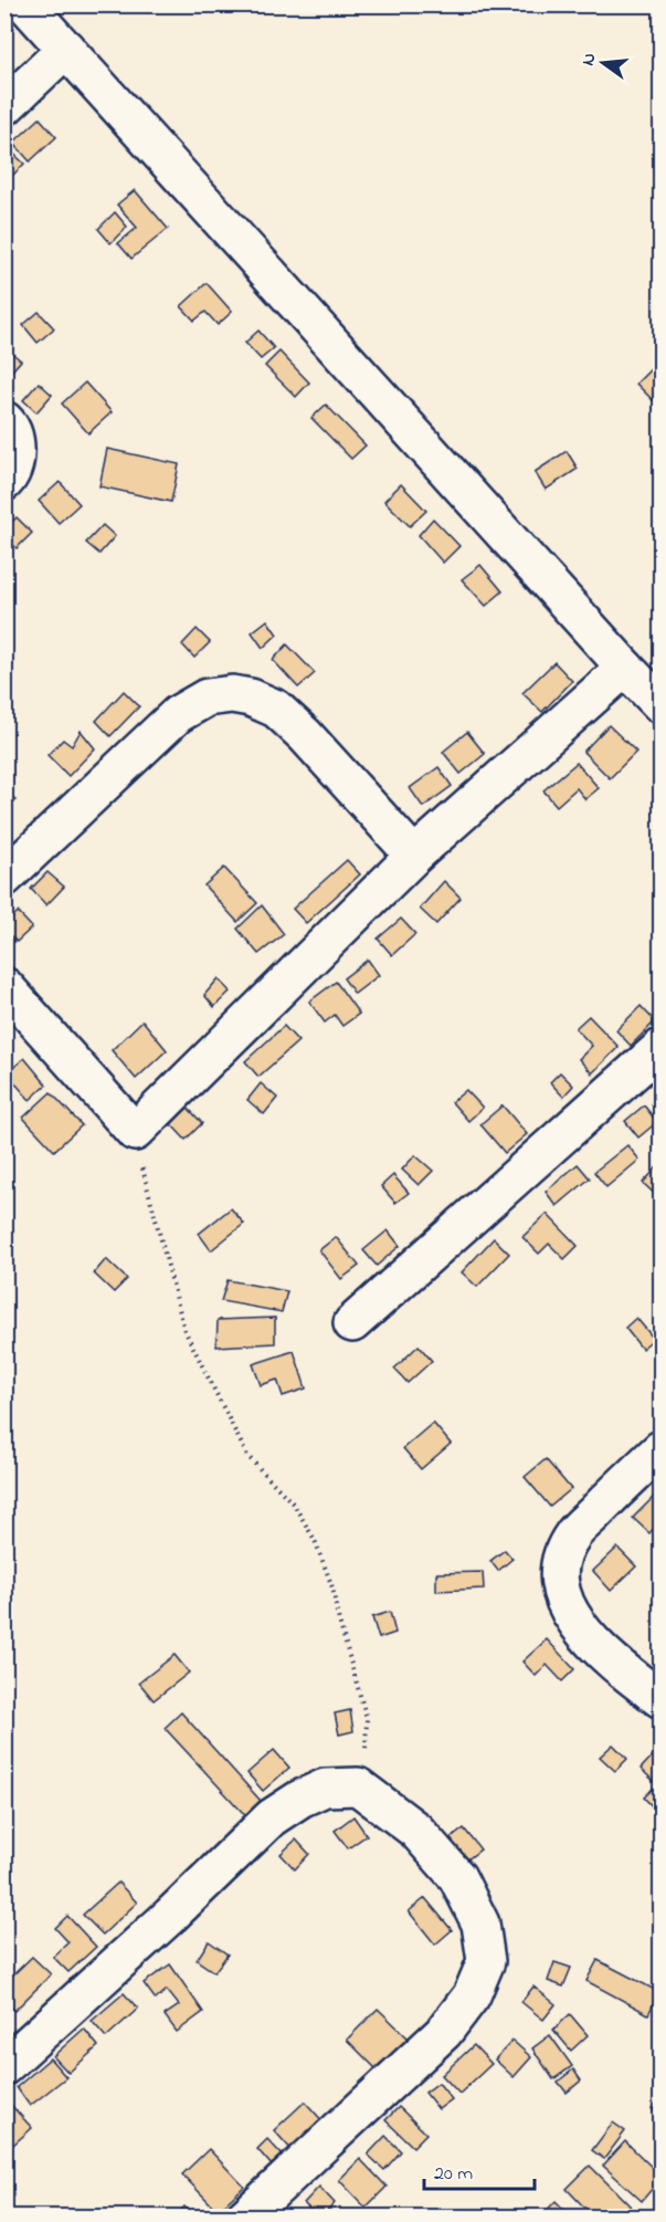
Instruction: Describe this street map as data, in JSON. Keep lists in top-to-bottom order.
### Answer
{
  "scale_bar": "20 m",
  "north": "left"
}
